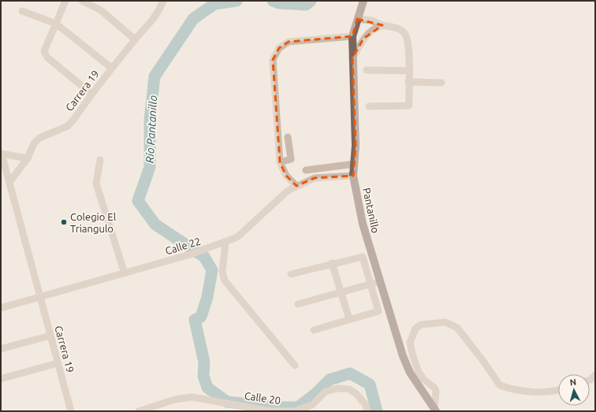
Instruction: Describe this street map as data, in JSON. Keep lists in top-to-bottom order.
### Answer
{
  "streets": {
    "main road": ["Pantanillo"],
    "street": ["Carrera 19", "Calle 22", "Calle 20"]
  },
  "crossings": [
    ["Carrera 19", "Calle 22"],
    ["Pantanillo", "Calle 22"]
  ],
  "water": ["Río Pantanillo"],
  "places": ["Colegio El Triangulo"],
  "north": "top"
}
